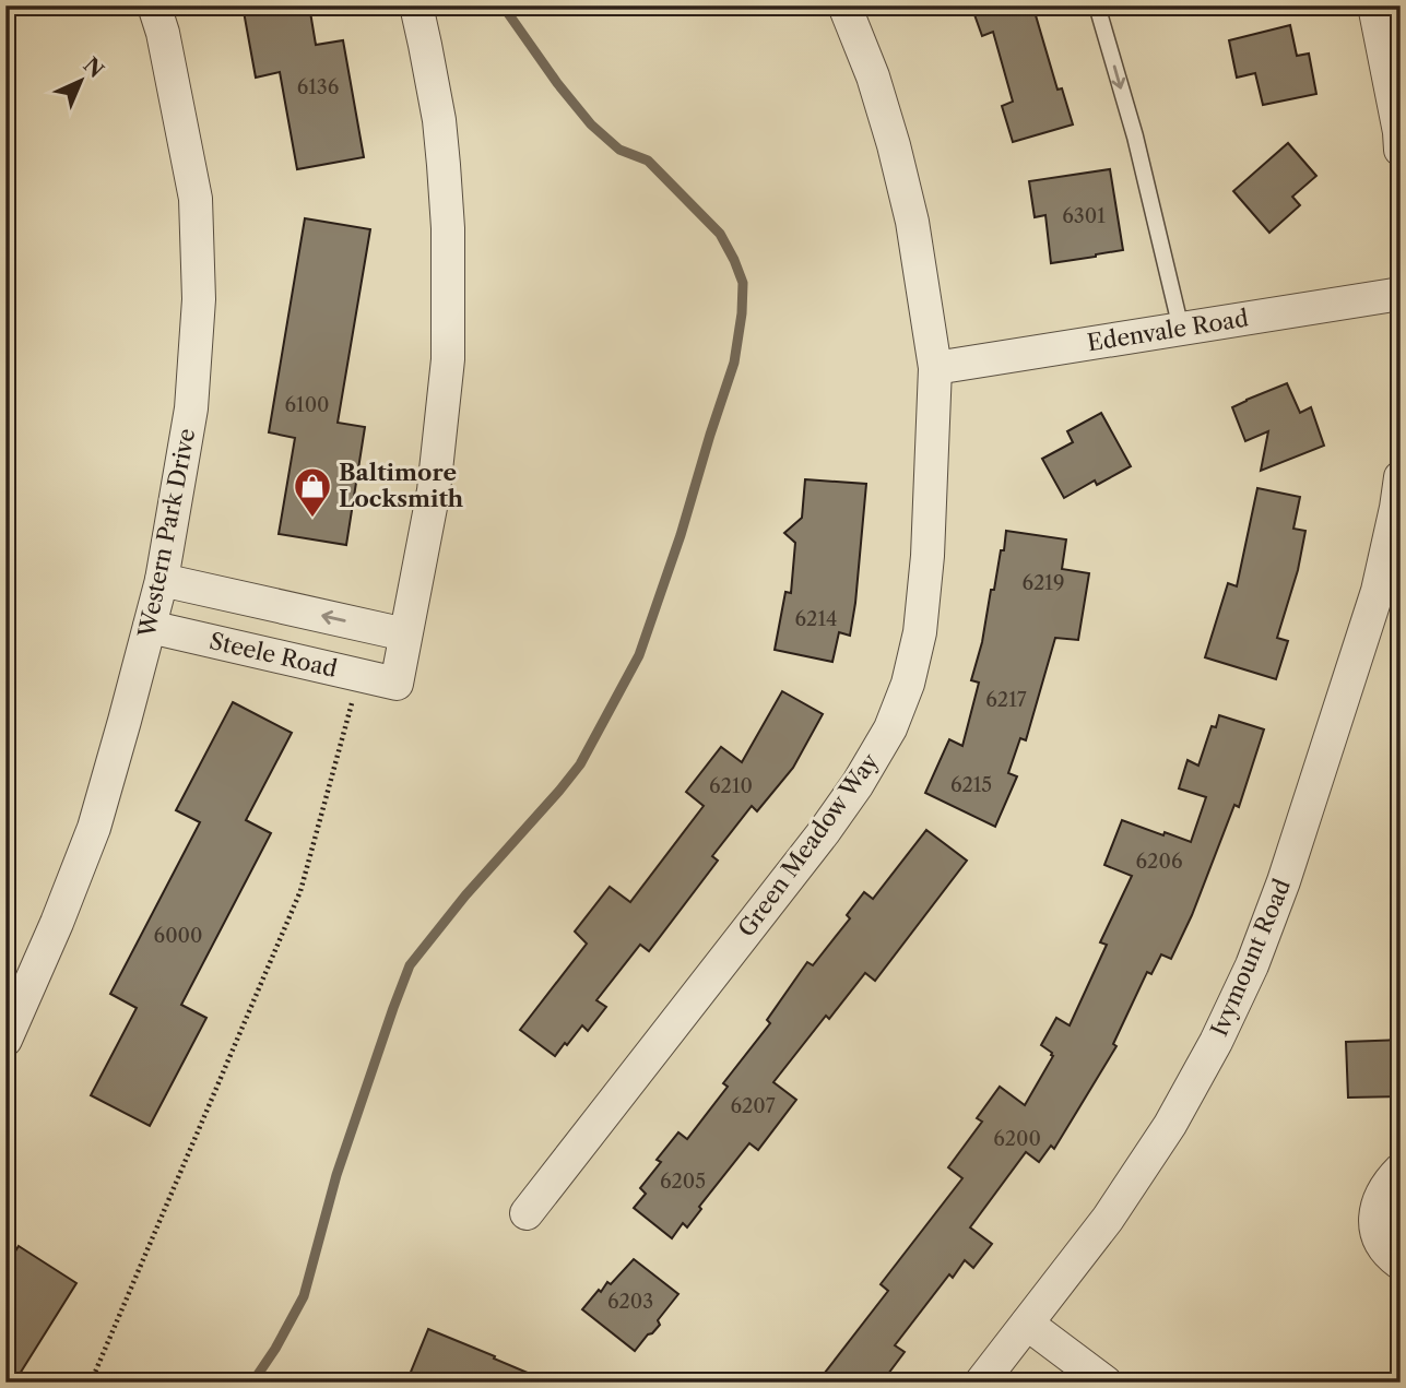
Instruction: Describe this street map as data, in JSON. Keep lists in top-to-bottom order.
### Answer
{
  "streets": {
    "street": [
      "Edenvale Road",
      "Western Park Drive",
      "Steele Road",
      "Green Meadow Way",
      "Ivymount Road"
    ]
  },
  "crossings": [
    ["Edenvale Road", "Green Meadow Way"],
    ["Western Park Drive", "Steele Road"]
  ],
  "places": {
    "shop": ["Baltimore Locksmith"]
  },
  "house_numbers": [
    "6136",
    "6301",
    "6100",
    "6219",
    "6214",
    "6217",
    "6215",
    "6210",
    "6206",
    "6000",
    "6207",
    "6200",
    "6205",
    "6203"
  ],
  "north": "top right"
}
